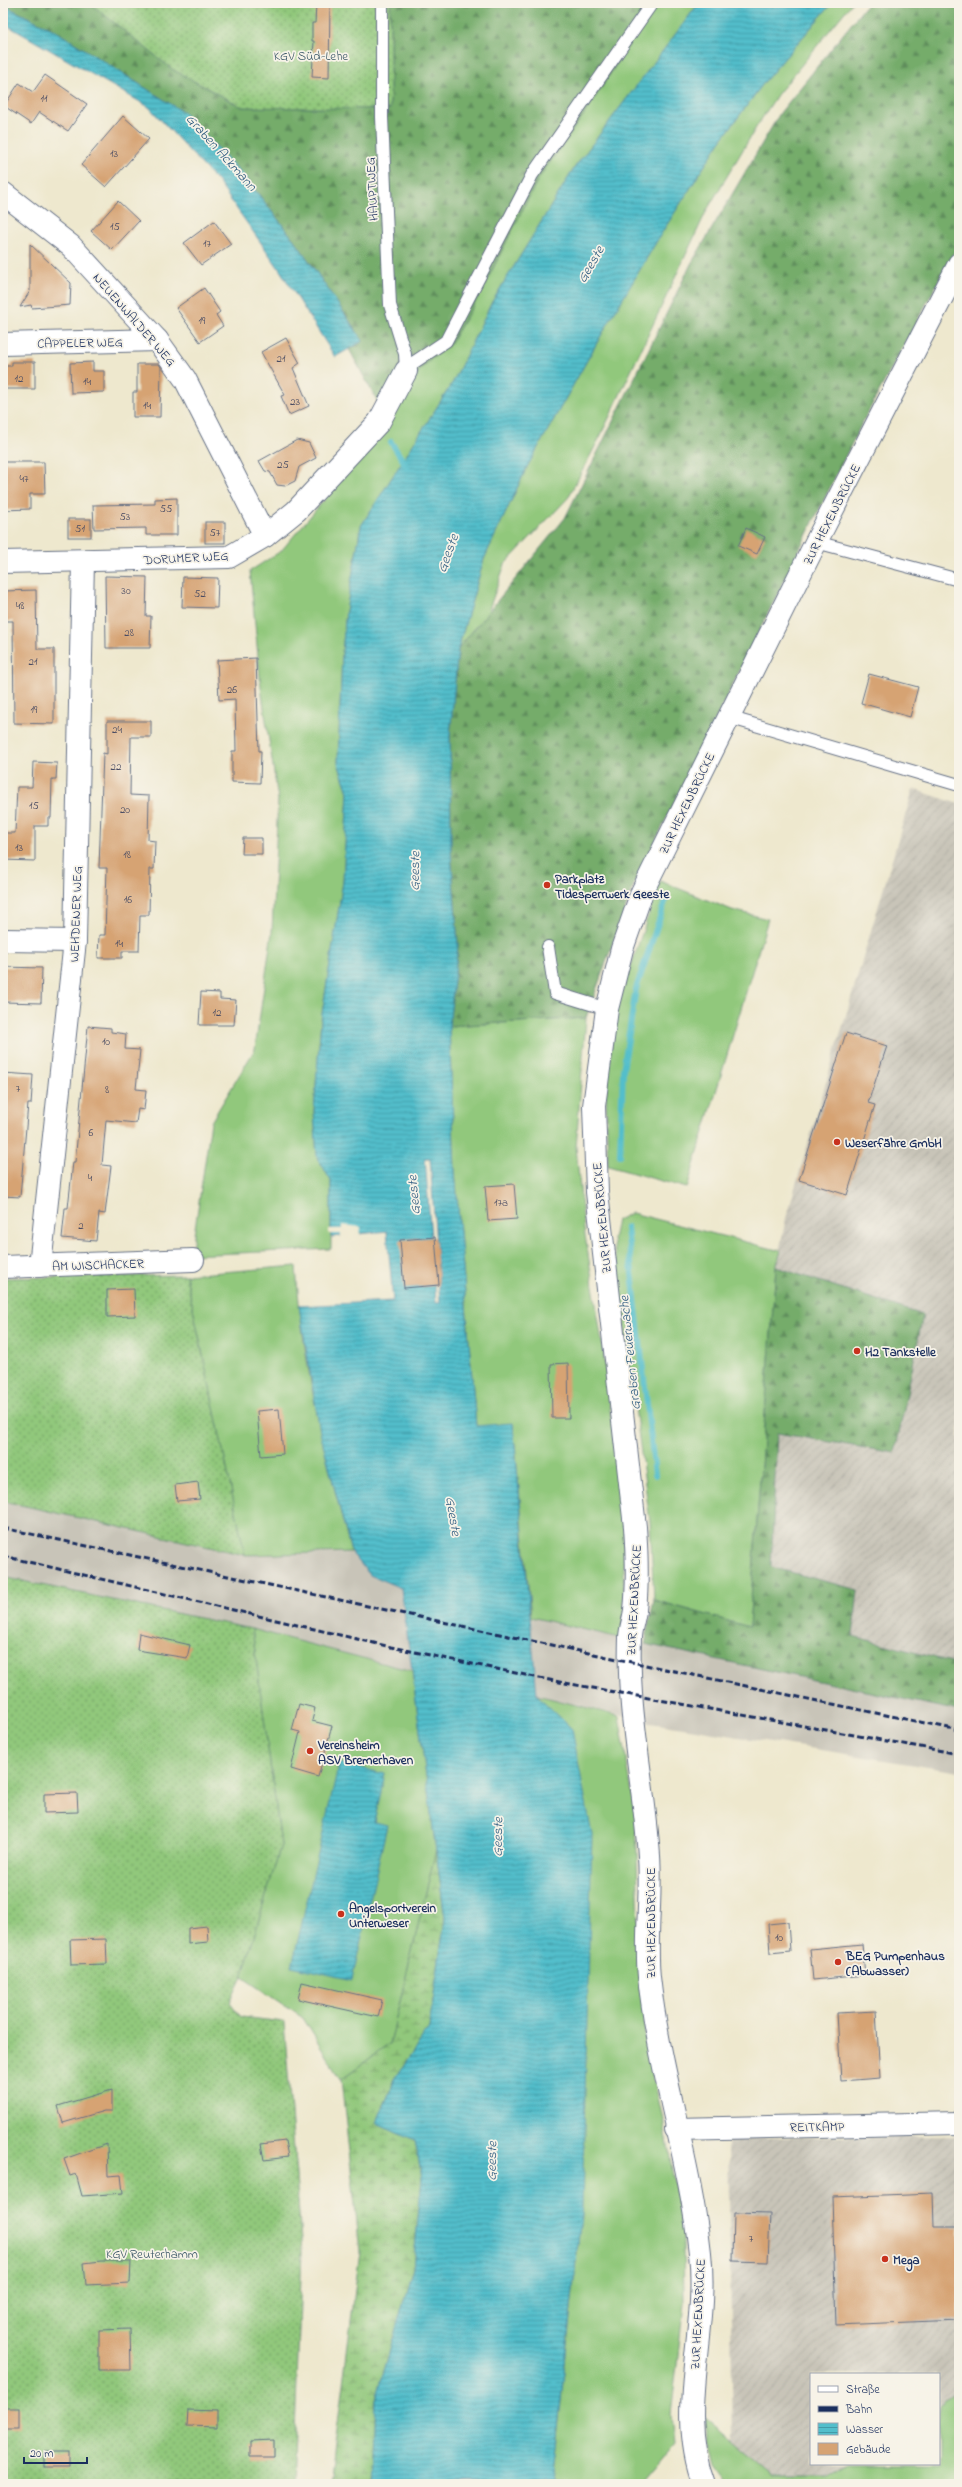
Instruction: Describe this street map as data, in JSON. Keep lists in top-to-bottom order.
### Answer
{
  "streets": {
    "street": [
      "NEUENWALDER WEG",
      "CAPPELER WEG",
      "ZUR HEXENBRÜCKE",
      "DORUMER WEG",
      "WEHDENER WEG",
      "AM WISCHACKER",
      "REITKAMP"
    ],
    "lane": ["HAUPTWEG"]
  },
  "crossings": [
    ["HAUPTWEG", "DORUMER WEG"],
    ["NEUENWALDER WEG", "CAPPELER WEG"],
    ["NEUENWALDER WEG", "DORUMER WEG"],
    ["ZUR HEXENBRÜCKE", "REITKAMP"],
    ["DORUMER WEG", "WEHDENER WEG"],
    ["WEHDENER WEG", "AM WISCHACKER"]
  ],
  "water": ["Graben Ackmann", "Geeste", "Graben Feuerwache"],
  "parks": ["KGV Süd-Lehe", "KGV Reuterhamm"],
  "places": [
    "Parkplatz Tidesperrwerk Geeste",
    "Weserfähre GmbH",
    "H2 Tankstelle",
    "Vereinsheim ASV Bremerhaven",
    "Angelsportverein Unterweser",
    "BEG Pumpenhaus (Abwasser)",
    "Mega"
  ],
  "house_numbers": [
    "11",
    "13",
    "15",
    "17",
    "19",
    "21",
    "12",
    "14",
    "23",
    "14",
    "25",
    "47",
    "55",
    "53",
    "51",
    "57",
    "30",
    "52",
    "48",
    "28",
    "21",
    "26",
    "19",
    "24",
    "22",
    "15",
    "20",
    "13",
    "18",
    "16",
    "14",
    "12",
    "10",
    "7",
    "8",
    "6",
    "4",
    "17a",
    "2",
    "10",
    "7"
  ],
  "legend": [
    "Straße",
    "Bahn",
    "Wasser",
    "Gebäude"
  ],
  "scale_bar": "20 m"
}
